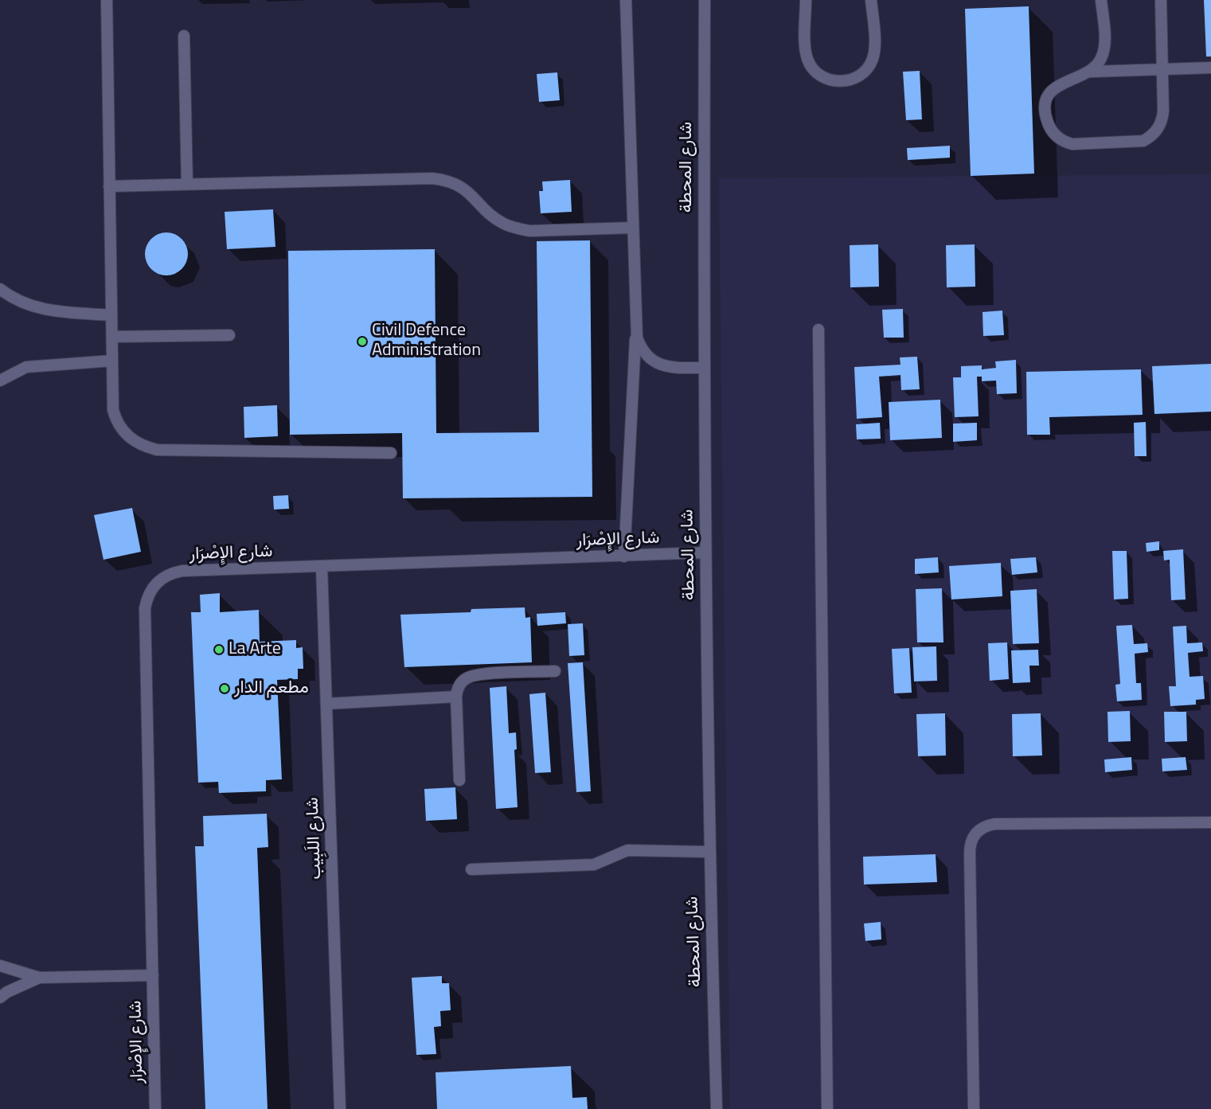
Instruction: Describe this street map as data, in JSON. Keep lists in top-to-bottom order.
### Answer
{
  "streets": {
    "lane": ["شارع المحطة", "شارع الإِصْرَار", "شارع اللَبِيب"]
  },
  "crossings": [
    ["شارع المحطة", "شارع الإِصْرَار"],
    ["شارع الإِصْرَار", "شارع اللَبِيب"]
  ],
  "places": ["Civil Defence Administration", "La Arte", "مطعم الدار"]
}
